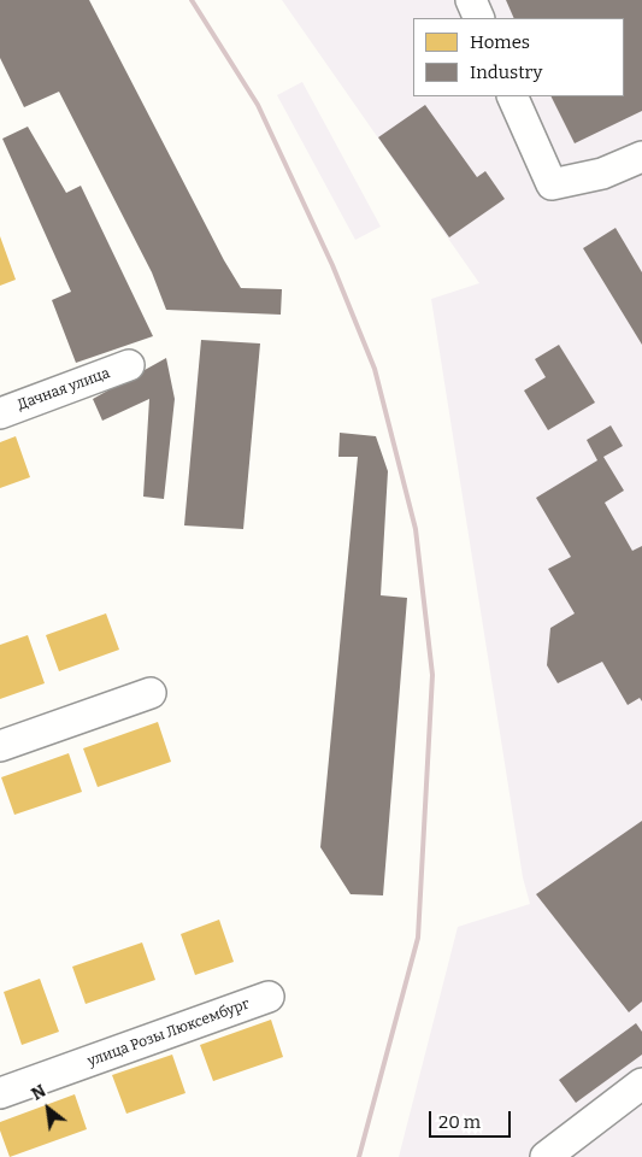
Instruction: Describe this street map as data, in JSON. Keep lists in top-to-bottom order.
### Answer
{
  "streets": {
    "street": ["Дачная улица", "улица Розы Люксембург"]
  },
  "legend": ["Homes", "Industry"],
  "scale_bar": "20 m",
  "north": "top left"
}
